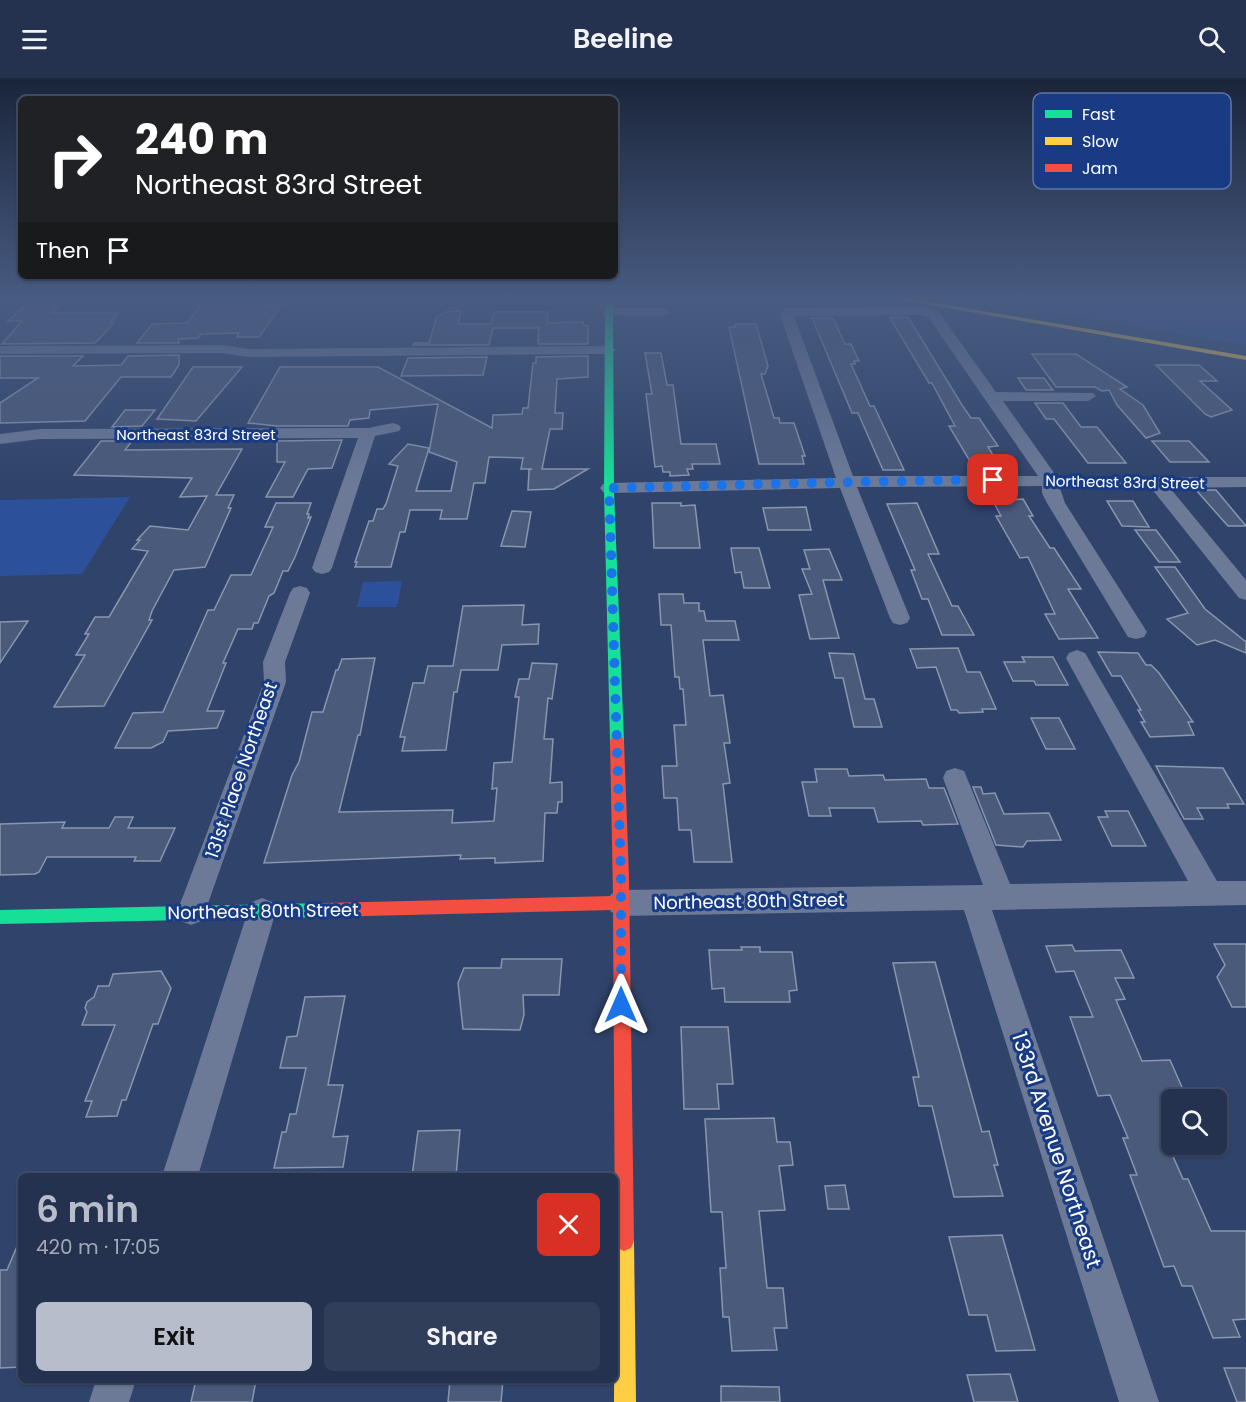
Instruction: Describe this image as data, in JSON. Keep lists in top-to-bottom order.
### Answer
{
  "streets": {
    "main road": ["Northeast 80th Street"],
    "street": ["Northeast 83rd Street", "131st Place Northeast", "133rd Avenue Northeast"]
  },
  "crossings": [
    ["131st Place Northeast", "Northeast 80th Street"],
    ["Northeast 80th Street", "133rd Avenue Northeast"]
  ],
  "legend": ["Fast", "Slow", "Jam"],
  "page": {
    "header": "Beeline",
    "turn": ["240 m", "Northeast 83rd Street"],
    "then": "Then",
    "heading": ["6 min", "420 m · 17:05"],
    "buttons": ["Exit", "Share"]
  }
}
